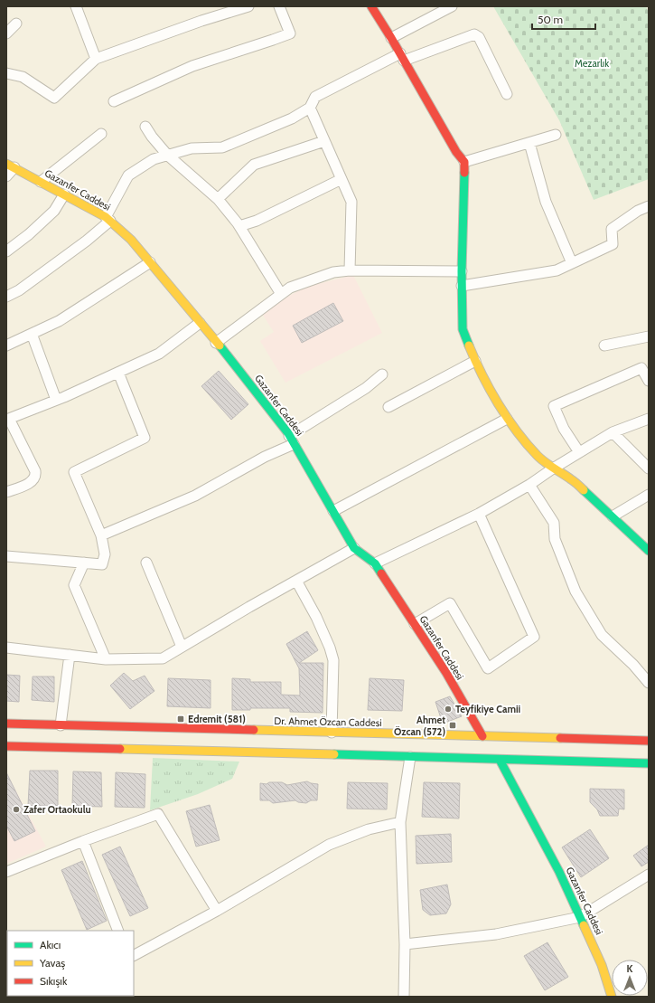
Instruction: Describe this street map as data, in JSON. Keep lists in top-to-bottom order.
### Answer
{
  "streets": {
    "street": ["Gazanfer Caddesi", "Dr. Ahmet Özcan Caddesi"]
  },
  "crossings": [
    ["Gazanfer Caddesi", "Dr. Ahmet Özcan Caddesi"]
  ],
  "parks": ["Mezarlık"],
  "places": {
    "other": ["Teyfikiye Camii", "Zafer Ortaokulu"],
    "transit": ["Edremit (581)", "Ahmet Özcan (572)"]
  },
  "legend": ["Akıcı", "Yavaş", "Sıkışık"],
  "scale_bar": "50 m",
  "north": "top"
}
